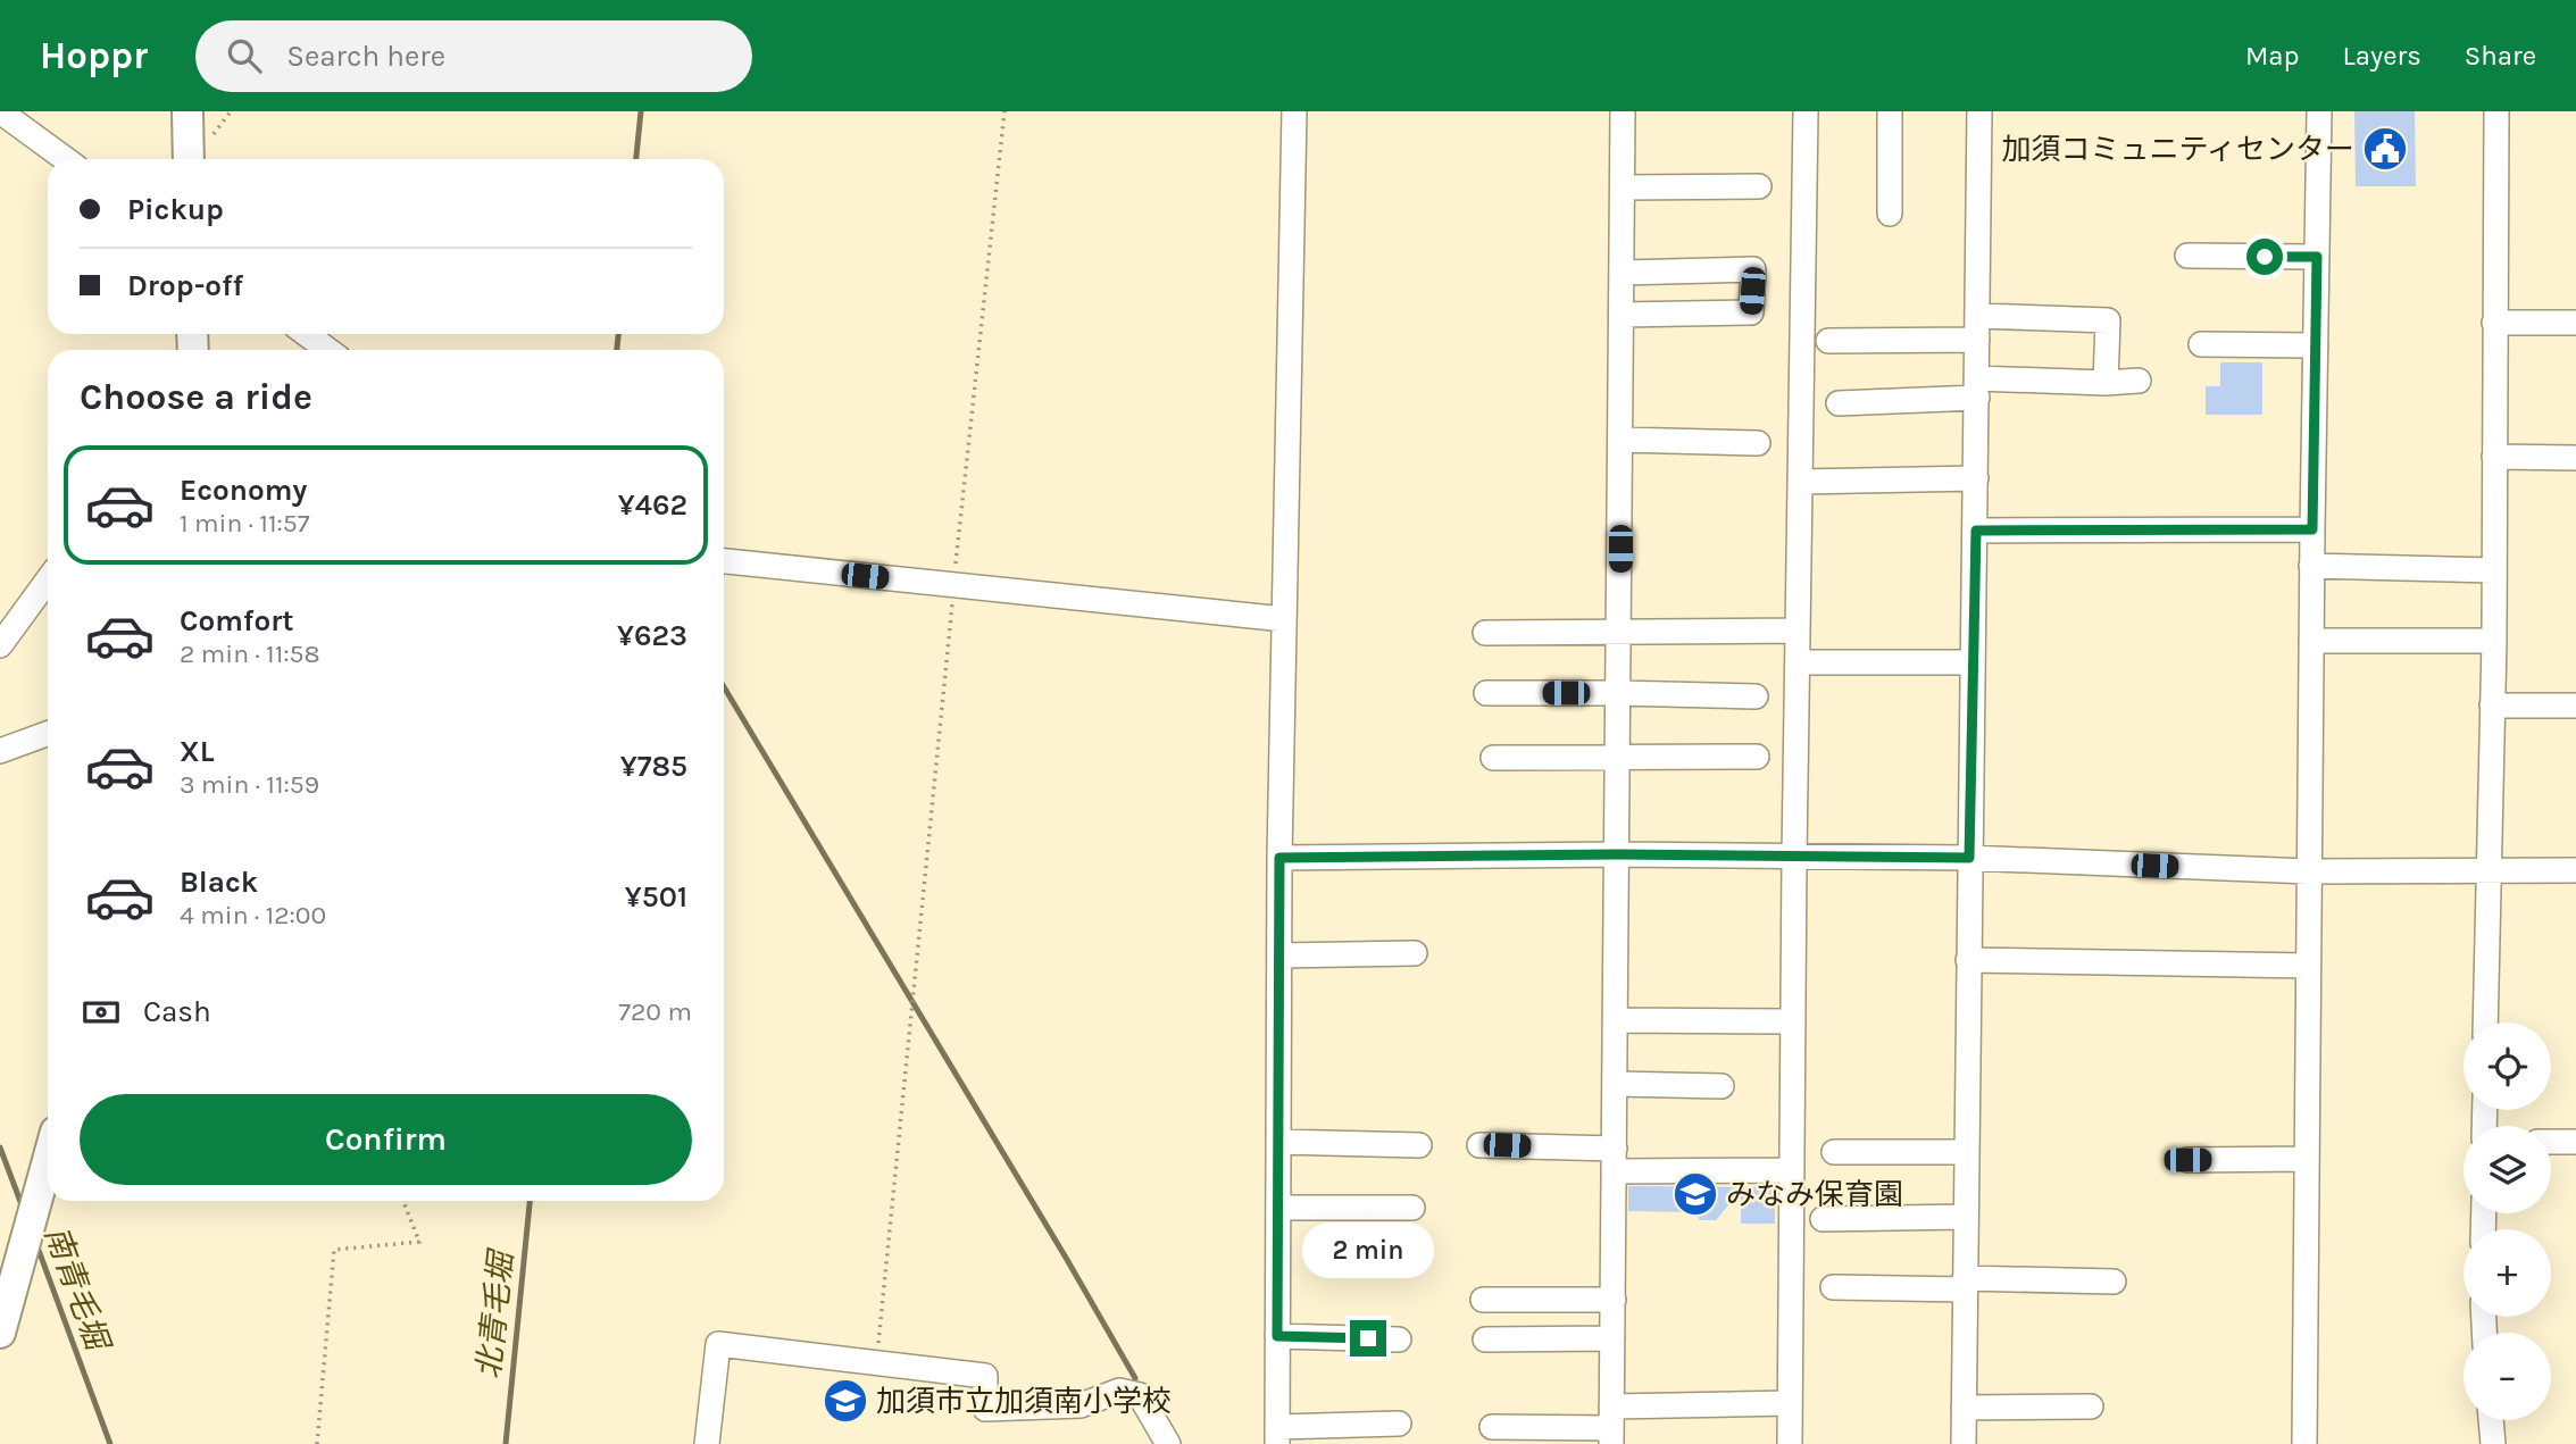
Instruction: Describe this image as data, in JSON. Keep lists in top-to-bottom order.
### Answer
{
  "water": ["南青毛堀", "北青毛堀"],
  "places": {
    "public building": ["加須コミュニティセンター"],
    "school or university": ["みなみ保育園", "加須市立加須南小学校"]
  },
  "page": {
    "header": "Hoppr",
    "search": "Search here",
    "nav": ["Map", "Layers", "Share"],
    "banner": ["Pickup", "Drop-off"],
    "heading": "Choose a ride",
    "list": [
      {
        "name": "Economy",
        "note": "1 min · 11:57",
        "value": "¥462"
      },
      {
        "name": "Comfort",
        "note": "2 min · 11:58",
        "value": "¥623"
      },
      {
        "name": "XL",
        "note": "3 min · 11:59",
        "value": "¥785"
      },
      {
        "name": "Black",
        "note": "4 min · 12:00",
        "value": "¥501"
      }
    ],
    "pay": ["Cash", "720 m"],
    "map_buttons": ["+", "−"],
    "buttons": "Confirm",
    "bubble": "2 min"
  }
}
